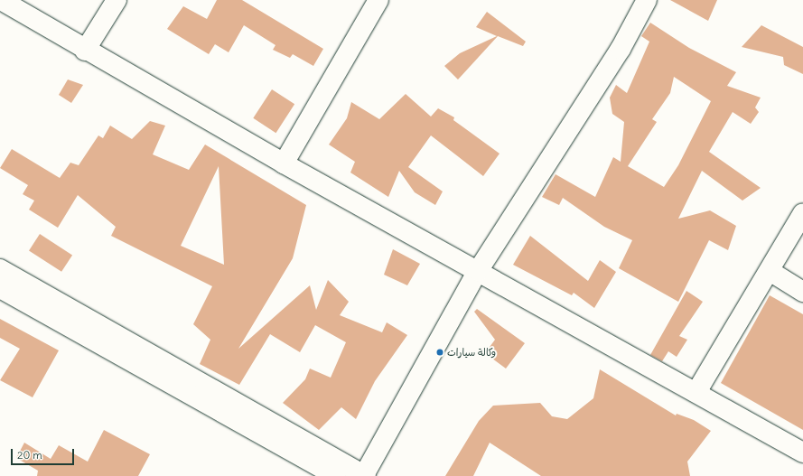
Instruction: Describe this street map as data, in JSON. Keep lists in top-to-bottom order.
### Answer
{
  "places": ["وكالة سيارات"],
  "scale_bar": "20 m"
}
